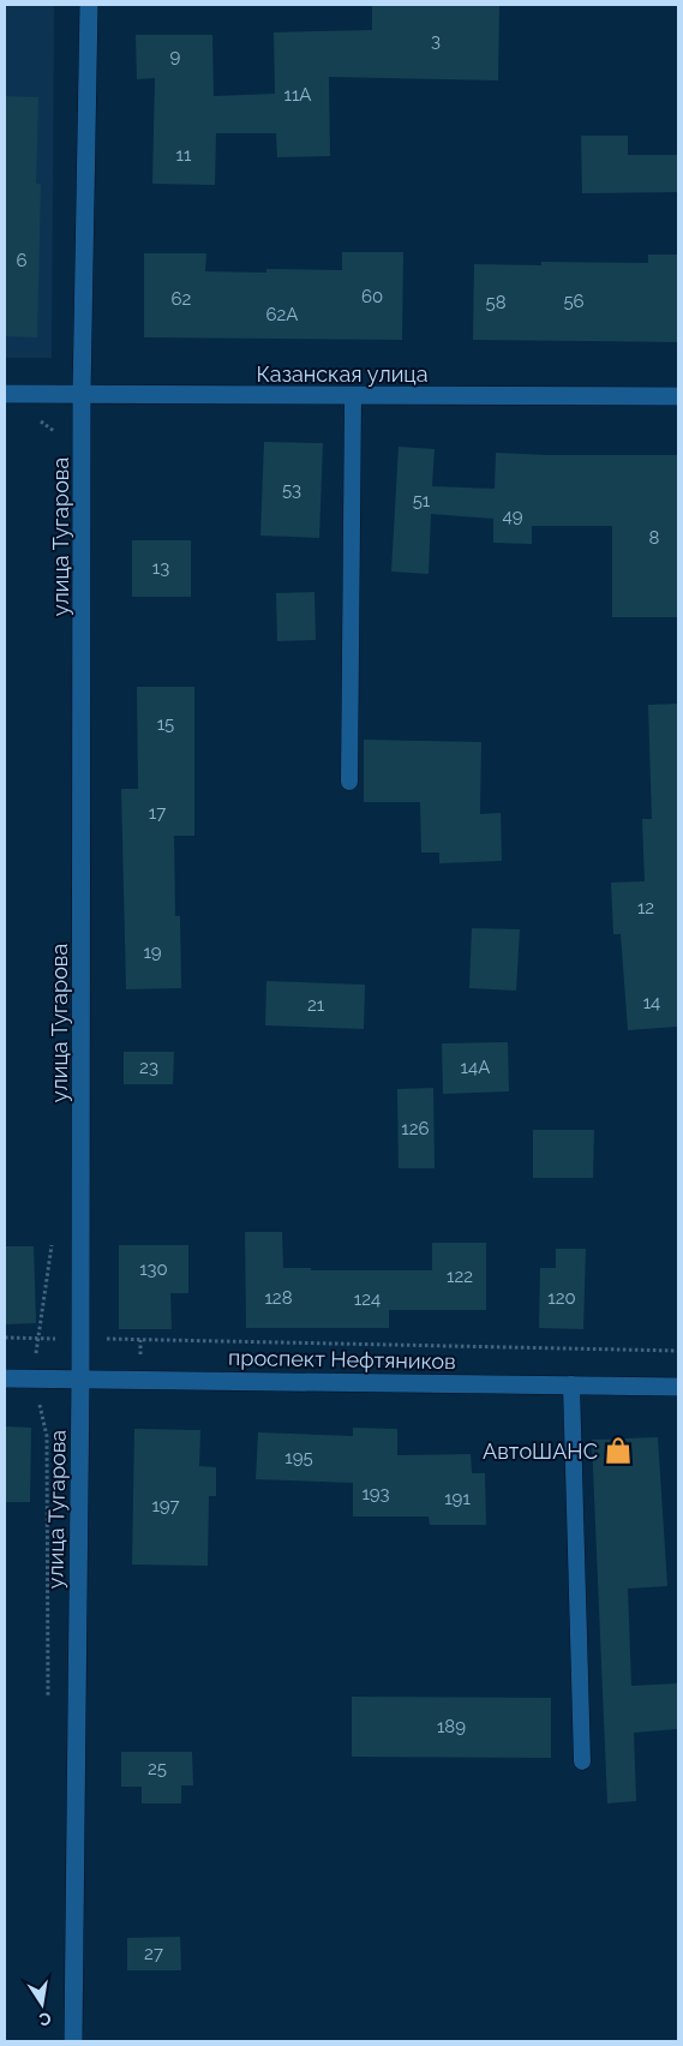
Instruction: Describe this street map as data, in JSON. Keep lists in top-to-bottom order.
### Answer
{
  "streets": {
    "street": ["Казанская улица", "улица Тугарова", "проспект Нефтяников"]
  },
  "crossings": [
    ["Казанская улица", "улица Тугарова"],
    ["улица Тугарова", "проспект Нефтяников"]
  ],
  "places": {
    "shop": ["АвтоШАНС"]
  },
  "house_numbers": [
    "3",
    "9",
    "11А",
    "11",
    "6",
    "60",
    "62",
    "56",
    "58",
    "62А",
    "53",
    "51",
    "49",
    "8",
    "13",
    "15",
    "17",
    "12",
    "19",
    "14",
    "21",
    "23",
    "14А",
    "126",
    "130",
    "122",
    "128",
    "120",
    "124",
    "195",
    "193",
    "191",
    "197",
    "189",
    "25",
    "27"
  ],
  "north": "bottom"
}
